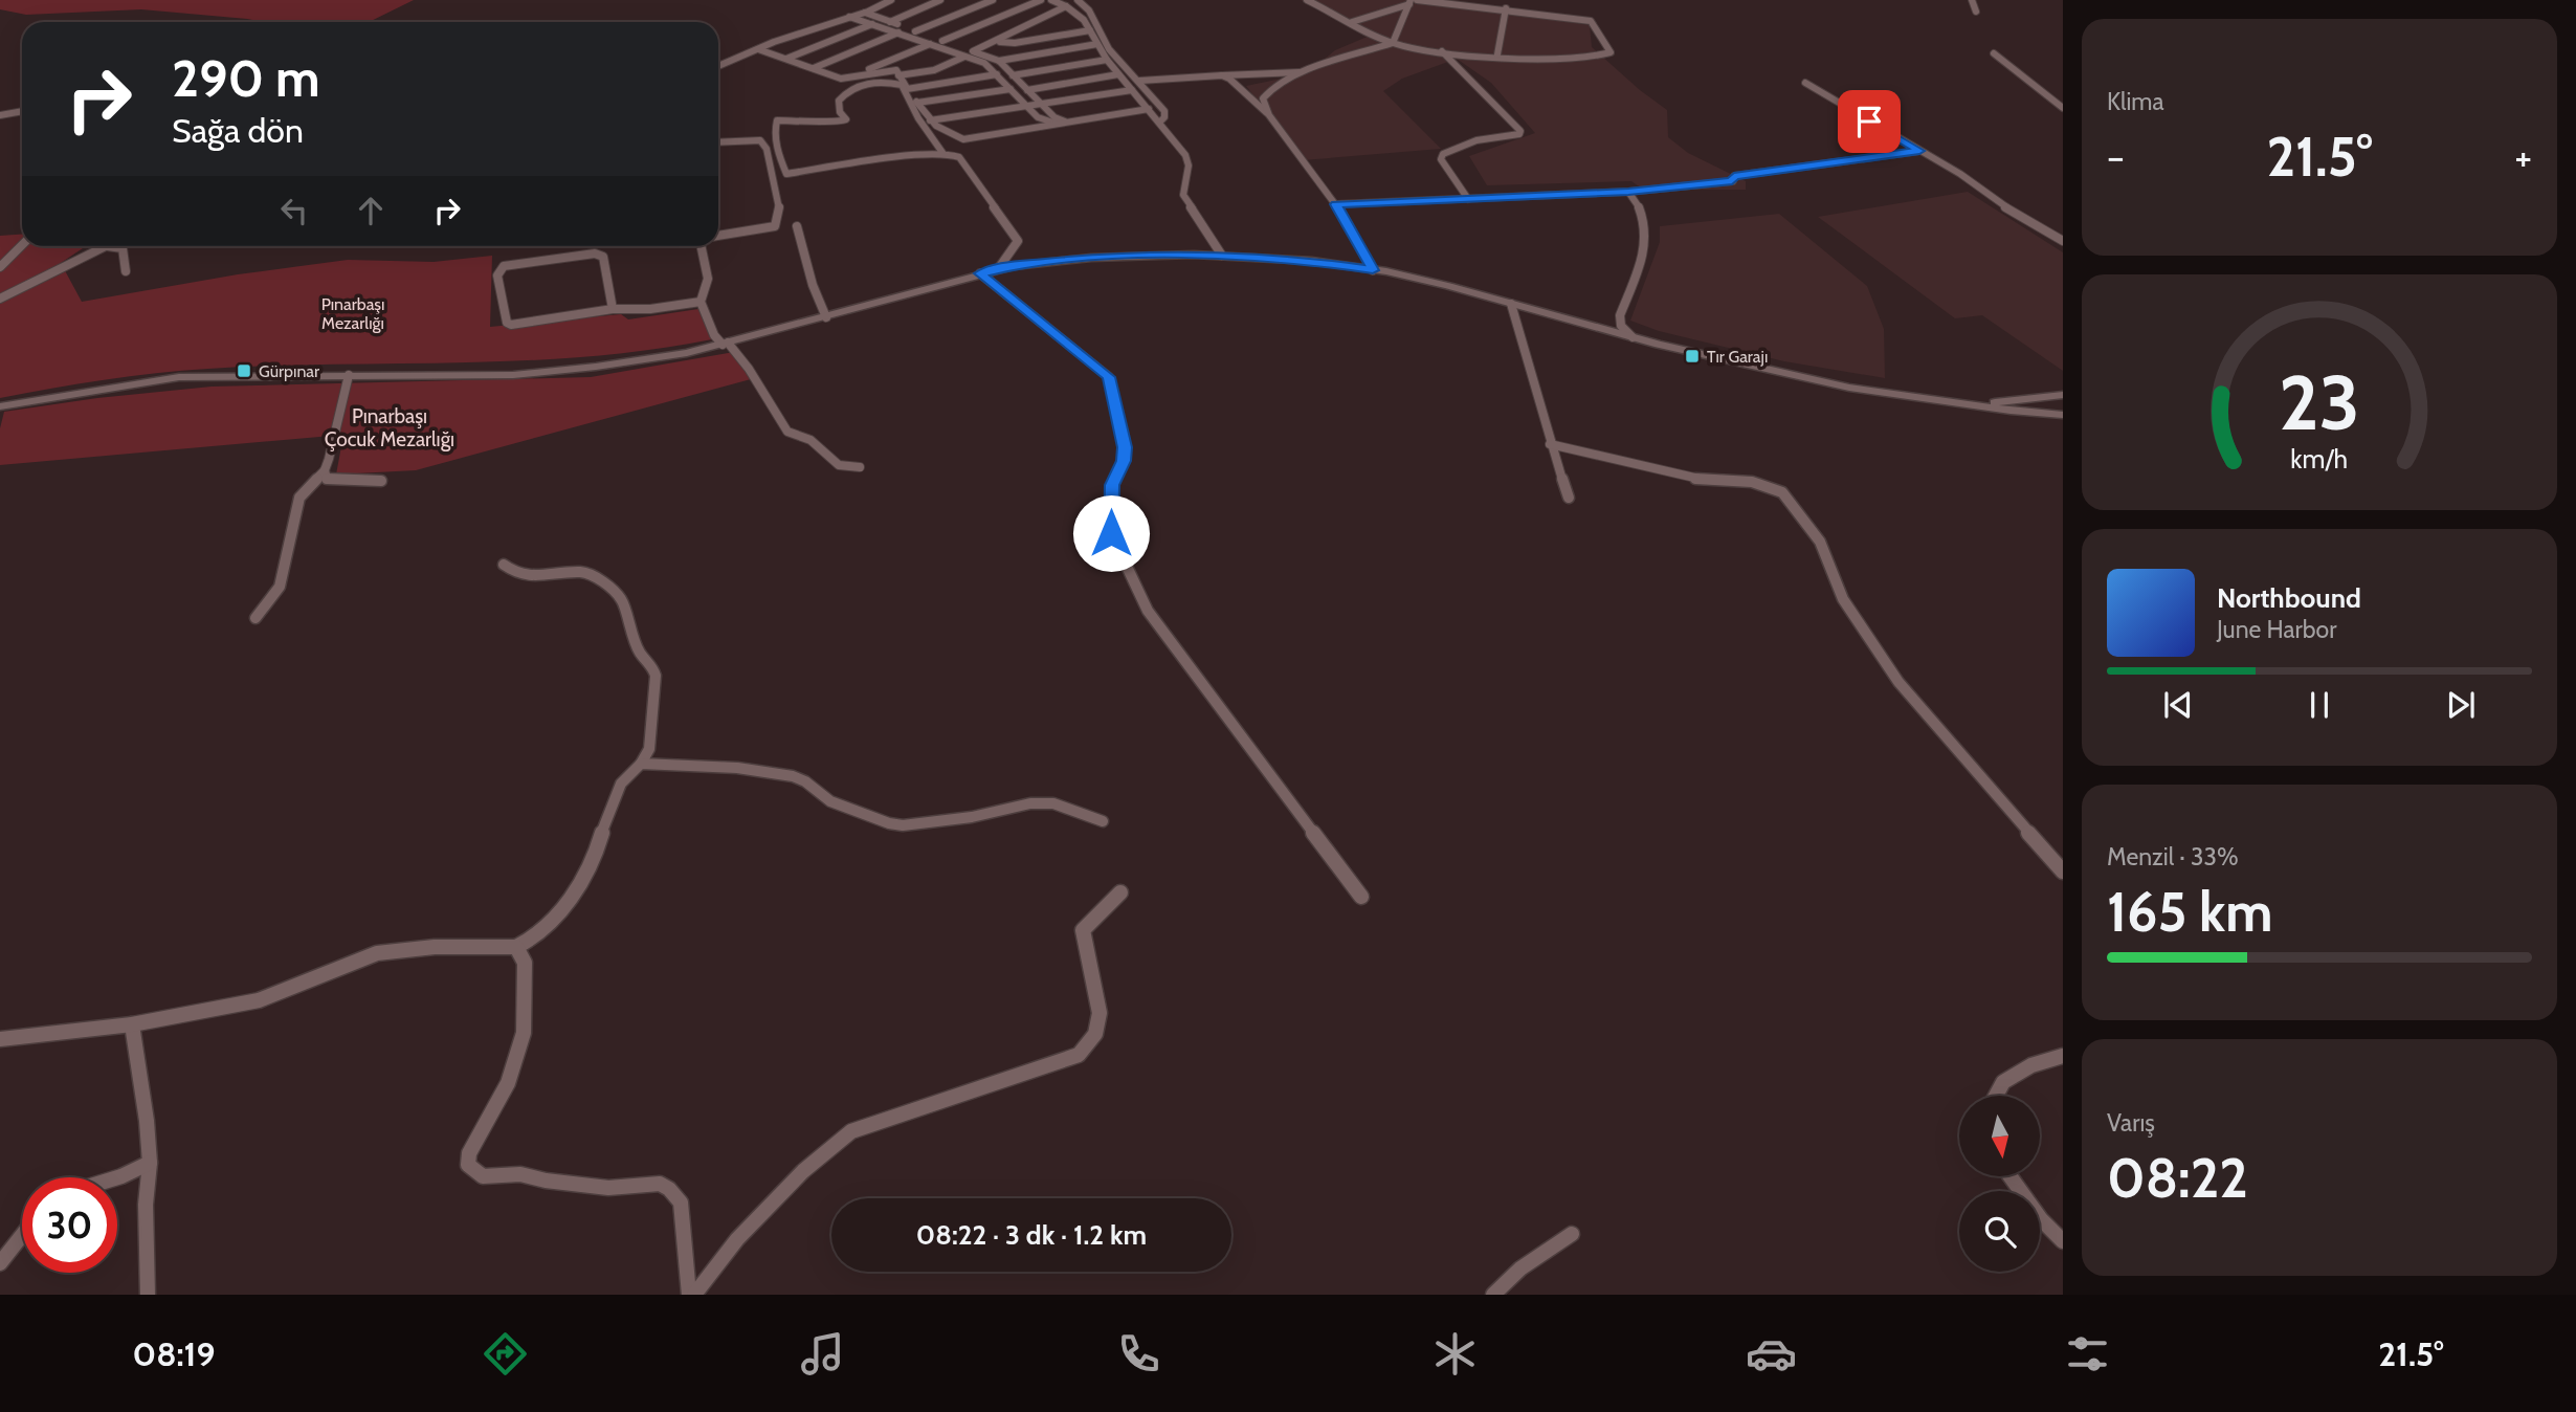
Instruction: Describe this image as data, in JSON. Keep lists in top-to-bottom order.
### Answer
{
  "parks": ["Pınarbaşı Mezarlığı", "Pınarbaşı Çocuk Mezarlığı"],
  "places": {
    "transit": ["Tır Garajı", "Gürpınar"]
  },
  "north": "bottom",
  "page": {
    "tile": [
      "Klima",
      ["Menzil · 33%", "165 km"],
      ["Varış", "08:22"]
    ],
    "turn": ["290 m", "Sağa dön"],
    "heat": ["−", "21.5°", "+"],
    "song": ["Northbound", "June Harbor"],
    "limit": "30",
    "trip": "08:22 · 3 dk · 1.2 km",
    "tabs": ["08:19", "21.5°"],
    "gauge": ["23", "km/h"]
  }
}
